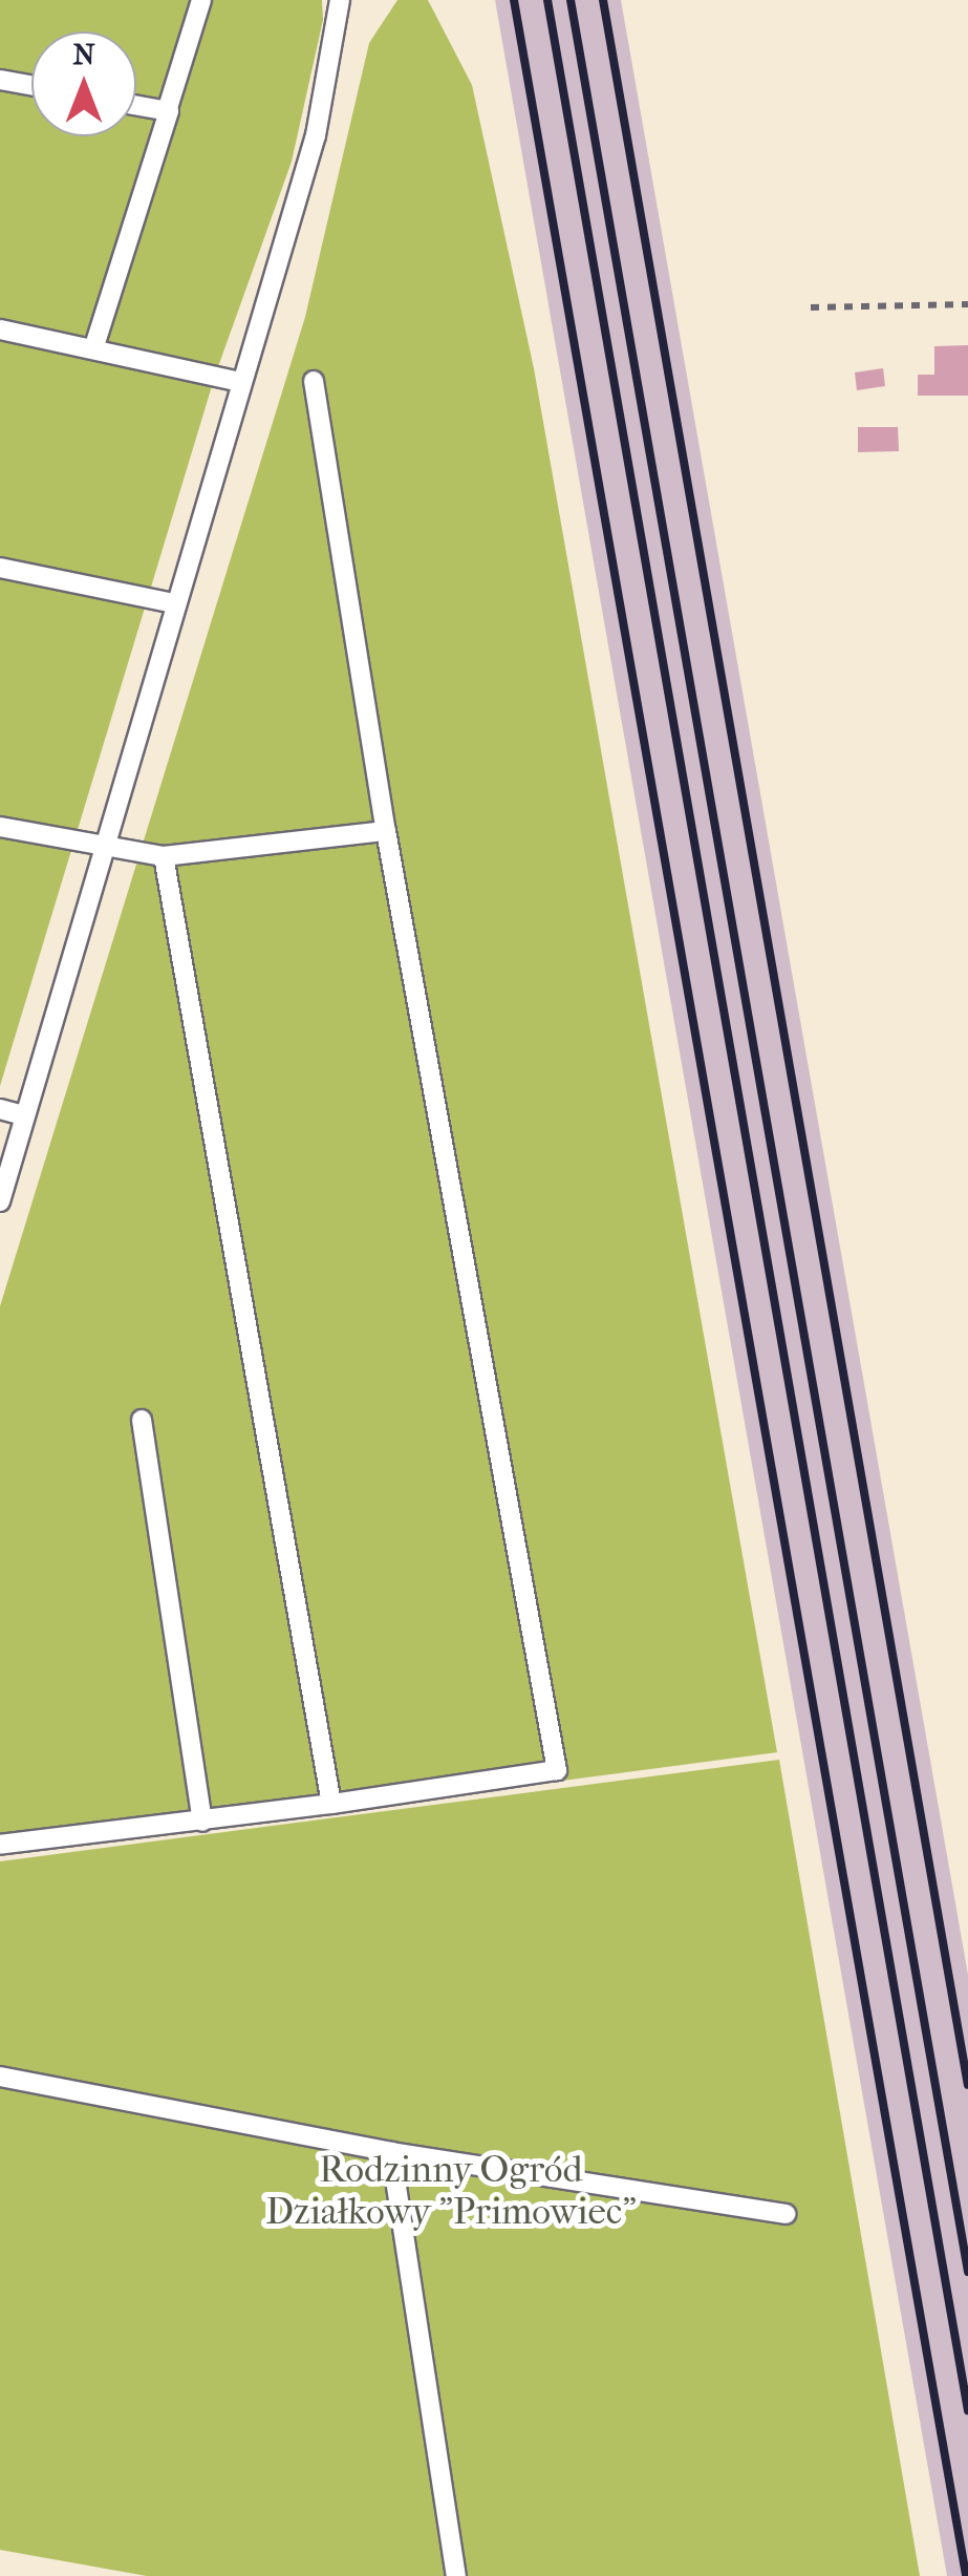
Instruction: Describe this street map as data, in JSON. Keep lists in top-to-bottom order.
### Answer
{
  "parks": ["Rodzinny Ogród Działkowy \"Primowiec\""],
  "north": "top"
}
